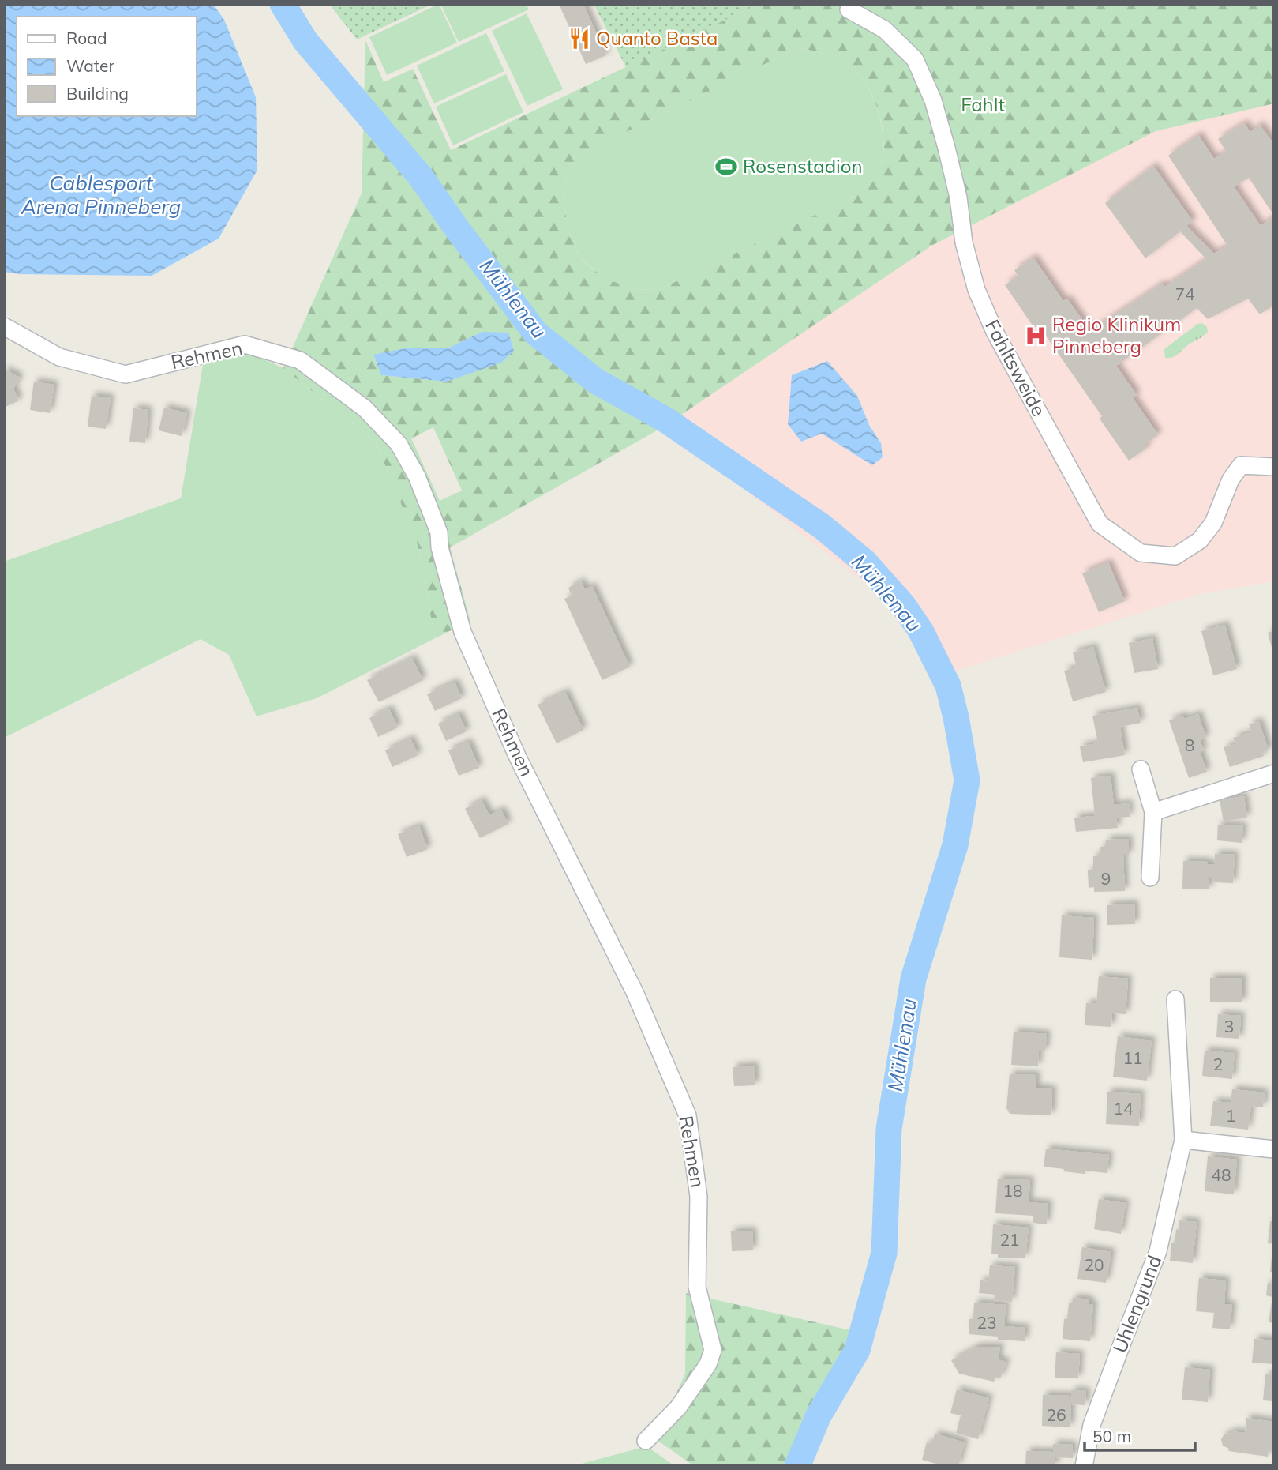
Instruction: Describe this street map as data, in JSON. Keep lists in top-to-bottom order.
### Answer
{
  "streets": {
    "street": ["Rehmen", "Fahltsweide", "Uhlengrund"]
  },
  "water": ["Cablesport Arena Pinneberg", "Mühlenau"],
  "parks": ["Fahlt"],
  "places": {
    "restaurant": ["Quanto Basta"],
    "sports": ["Rosenstadion"],
    "hospital": ["Regio Klinikum Pinneberg"]
  },
  "house_numbers": [
    "74",
    "8",
    "9",
    "3",
    "11",
    "2",
    "14",
    "1",
    "48",
    "18",
    "21",
    "20",
    "23",
    "26"
  ],
  "legend": ["Road", "Water", "Building"],
  "scale_bar": "50 m"
}
